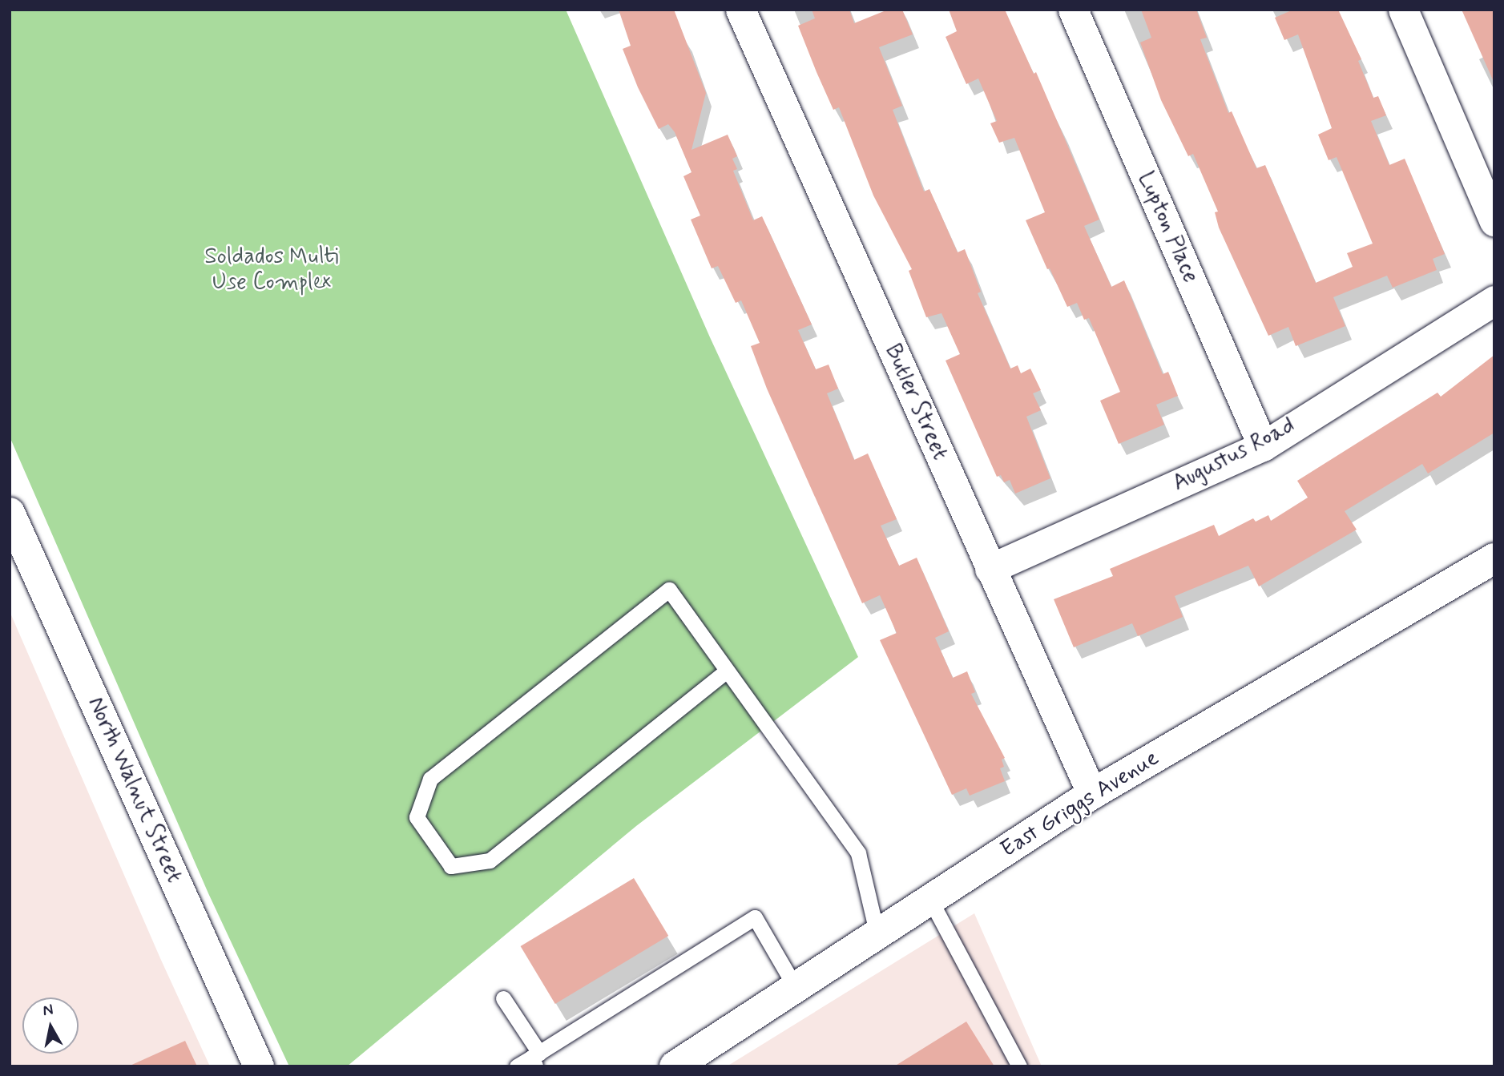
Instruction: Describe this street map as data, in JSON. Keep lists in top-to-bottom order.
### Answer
{
  "streets": {
    "street": [
      "Lupton Place",
      "Butler Street",
      "Augustus Road",
      "North Walnut Street",
      "East Griggs Avenue"
    ]
  },
  "crossings": [
    ["Lupton Place", "Augustus Road"],
    ["Butler Street", "Augustus Road"],
    ["Butler Street", "East Griggs Avenue"]
  ],
  "parks": ["Soldados Multi Use Complex"],
  "north": "top"
}
